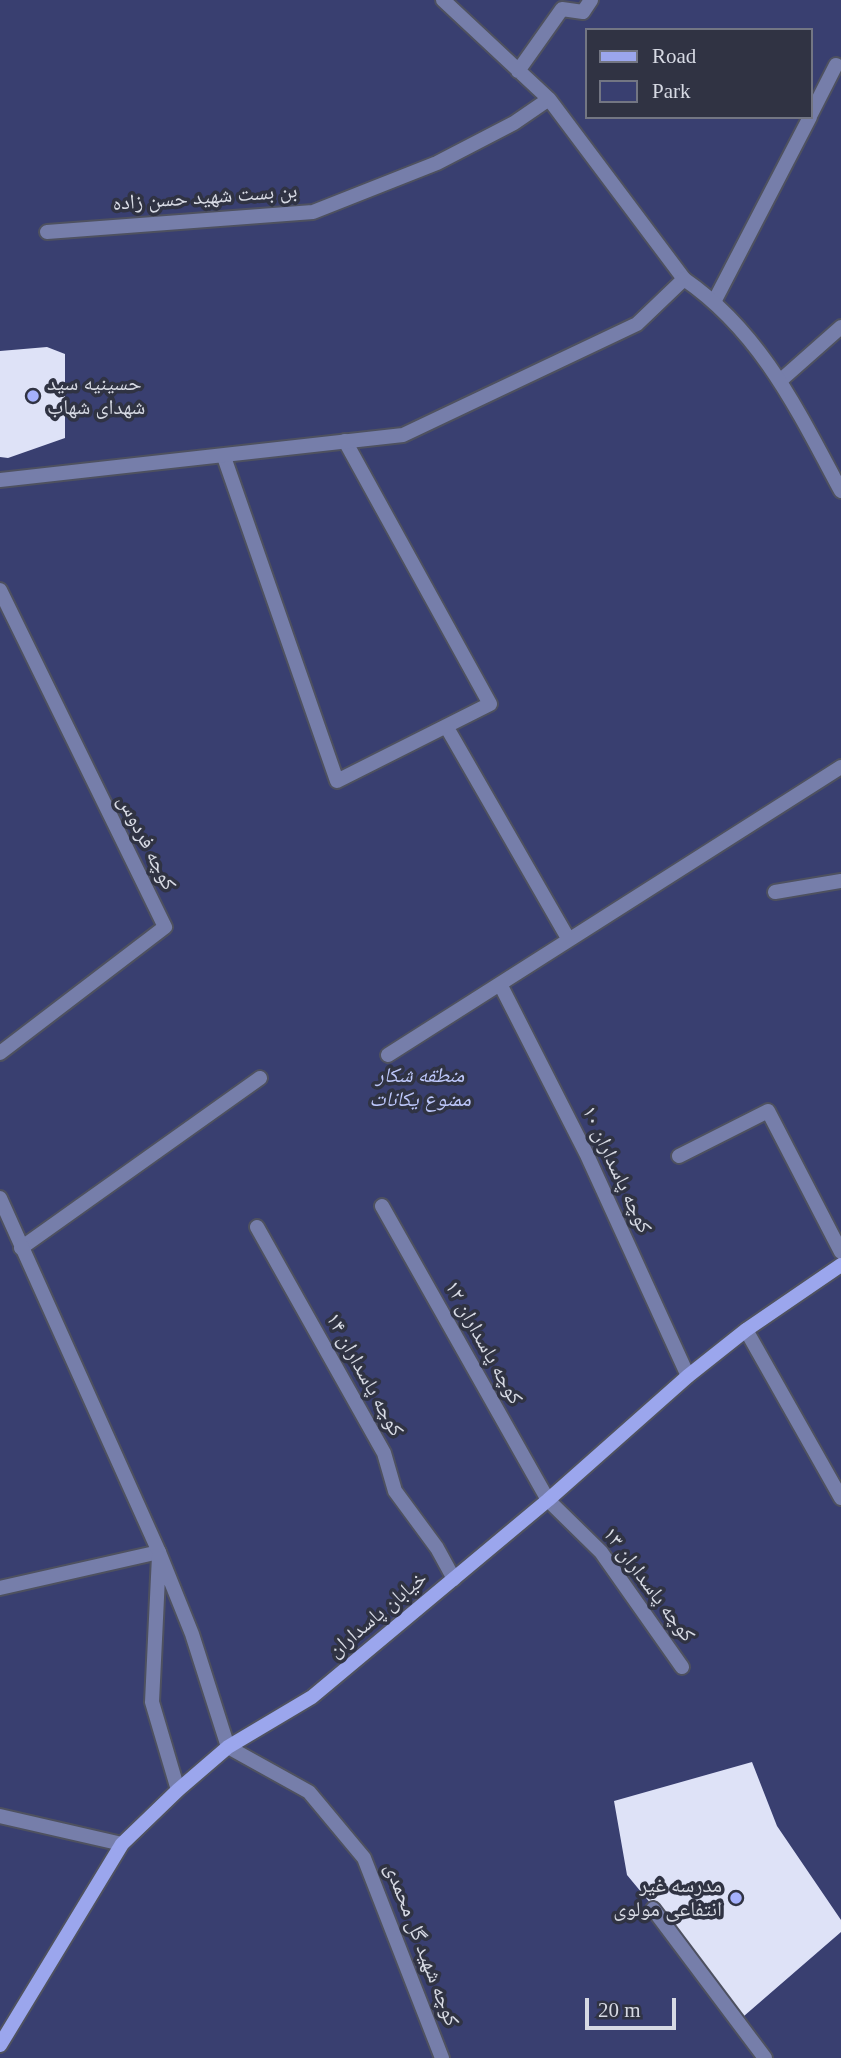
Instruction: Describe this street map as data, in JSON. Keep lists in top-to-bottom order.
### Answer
{
  "streets": {
    "main road": ["خیابان پاسداران"],
    "street": [
      "بن بست شهید حسن زاده",
      "کوچه فردوس",
      "کوچه پاسداران ۱۰",
      "کوچه پاسداران ۱۲",
      "کوچه پاسداران ۱۴",
      "کوچه پاسداران ۱۳",
      "کوچه شهید گل محمدی"
    ]
  },
  "crossings": [
    ["کوچه پاسداران ۱۰", "خیابان پاسداران"],
    ["کوچه پاسداران ۱۲", "کوچه پاسداران ۱۳"],
    ["کوچه پاسداران ۱۲", "خیابان پاسداران"],
    ["کوچه پاسداران ۱۴", "خیابان پاسداران"],
    ["کوچه پاسداران ۱۳", "خیابان پاسداران"],
    ["خیابان پاسداران", "کوچه شهید گل محمدی"]
  ],
  "parks": ["منطقه شکار ممنوع یکانات"],
  "places": ["حسینیه سید شهدای شهاب", "مدرسه غیر انتفاعی مولوی"],
  "legend": ["Road", "Park"],
  "scale_bar": "20 m"
}
